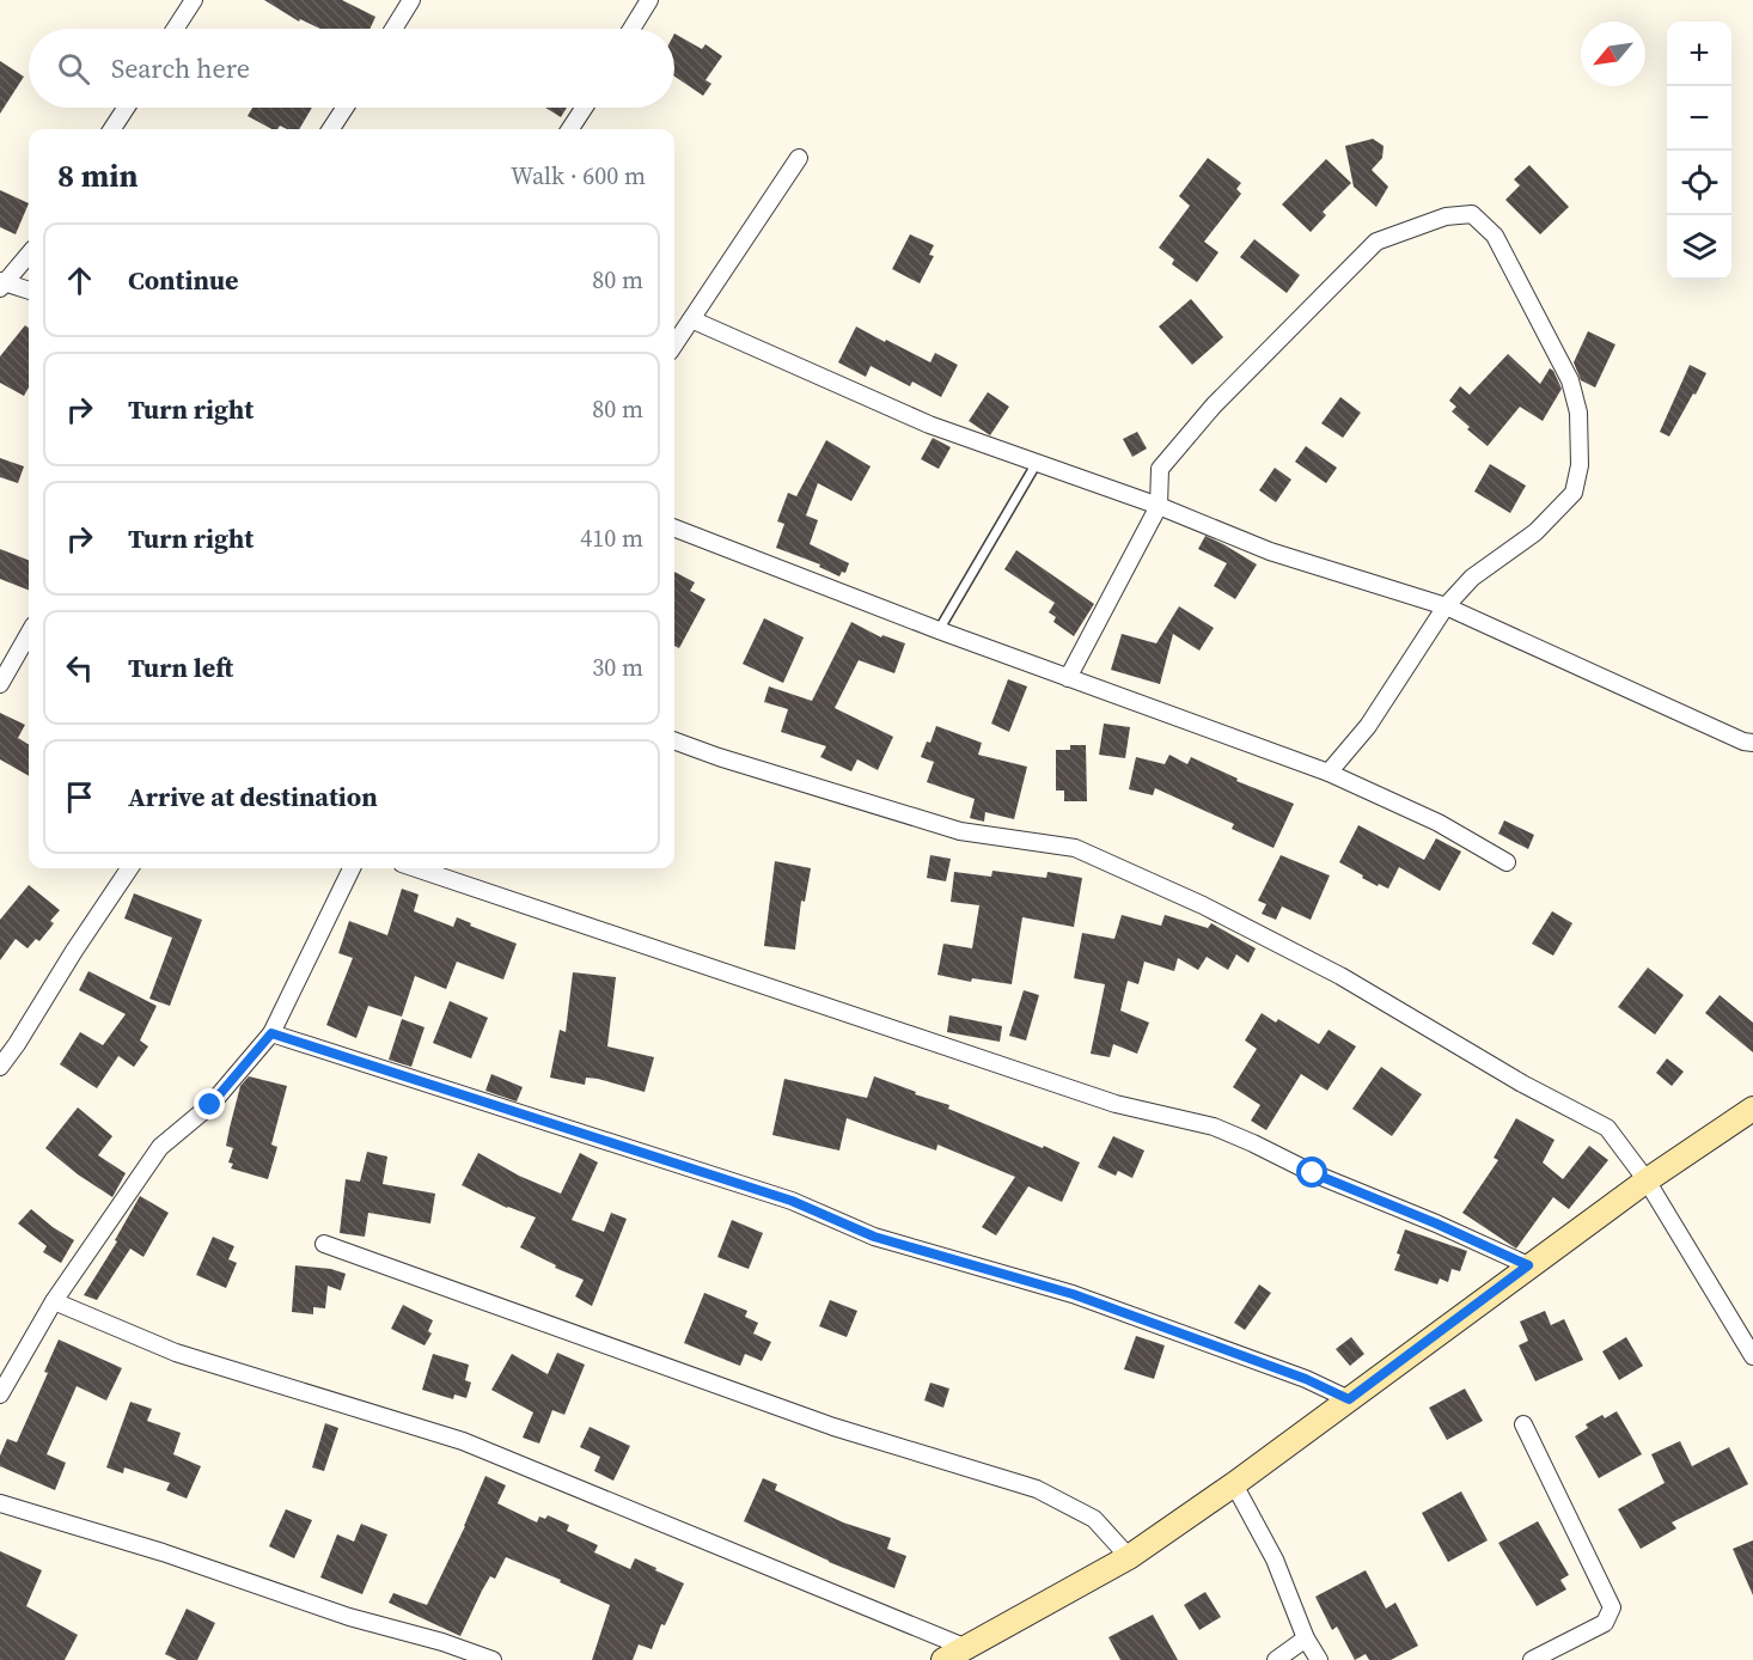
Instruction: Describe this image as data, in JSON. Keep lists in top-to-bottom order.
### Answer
{
  "north": "bottom left",
  "page": {
    "map_buttons": ["+", "−"],
    "search": "Search here",
    "heading": ["8 min", "Walk · 600 m"],
    "list": [
      ["Continue", "80 m"],
      ["Turn right", "80 m"],
      ["Turn right", "410 m"],
      ["Turn left", "30 m"],
      "Arrive at destination"
    ]
  }
}
